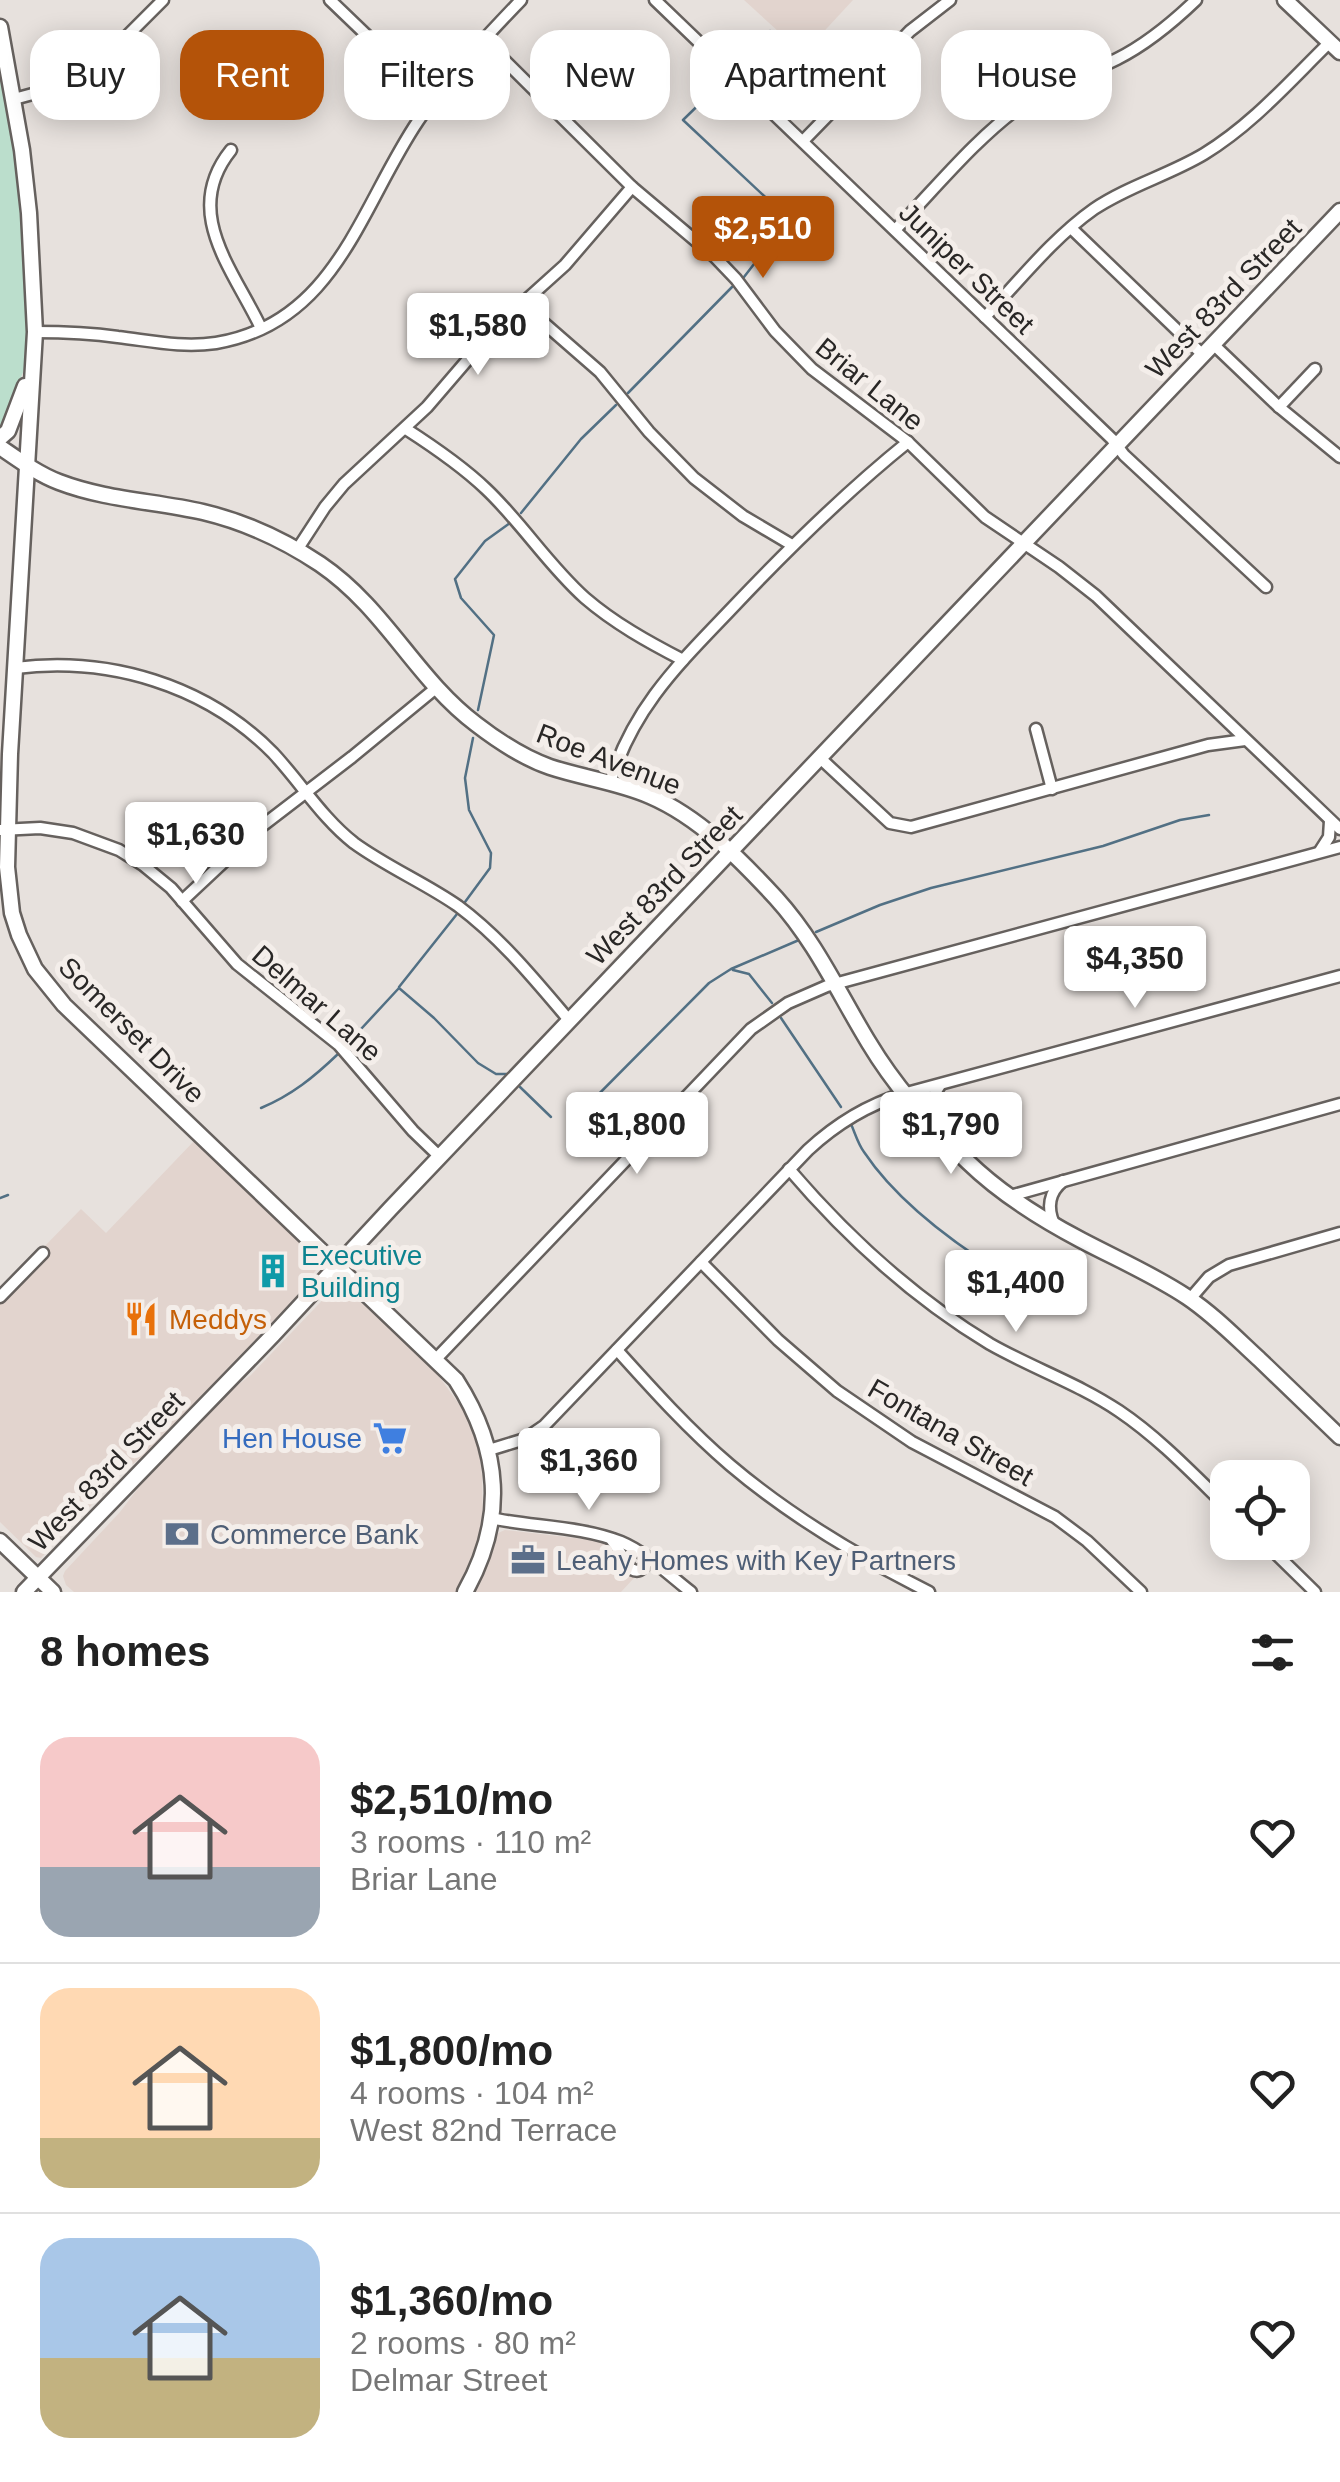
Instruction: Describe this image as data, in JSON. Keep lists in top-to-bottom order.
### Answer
{
  "streets": {
    "street": [
      "Juniper Street",
      "West 83rd Street",
      "Briar Lane",
      "Roe Avenue",
      "Delmar Lane",
      "Somerset Drive",
      "Fontana Street"
    ]
  },
  "crossings": [
    ["Juniper Street", "West 83rd Street"],
    ["West 83rd Street", "Briar Lane"],
    ["West 83rd Street", "Roe Avenue"],
    ["West 83rd Street", "Delmar Lane"],
    ["West 83rd Street", "Somerset Drive"],
    ["Roe Avenue", "Somerset Drive"],
    ["Delmar Lane", "Somerset Drive"]
  ],
  "places": {
    "building": ["Executive Building"],
    "restaurant": ["Meddys"],
    "supermarket": ["Hen House"],
    "bank": ["Commerce Bank"],
    "office": ["Leahy Homes with Key Partners"]
  },
  "page": {
    "chip": [
      "Buy",
      "Rent",
      "Filters",
      "New",
      "Apartment",
      "House"
    ],
    "price": [
      "$2,510",
      "$1,580",
      "$1,630",
      "$4,350",
      "$1,800",
      "$1,790",
      "$1,400",
      "$1,360"
    ],
    "heading": "8 homes",
    "list": [
      {
        "name": "$2,510/mo",
        "note": "3 rooms · 110 m² · Briar Lane"
      },
      {
        "name": "$1,800/mo",
        "note": "4 rooms · 104 m² · West 82nd Terrace"
      },
      {
        "name": "$1,360/mo",
        "note": "2 rooms · 80 m² · Delmar Street"
      }
    ]
  }
}
